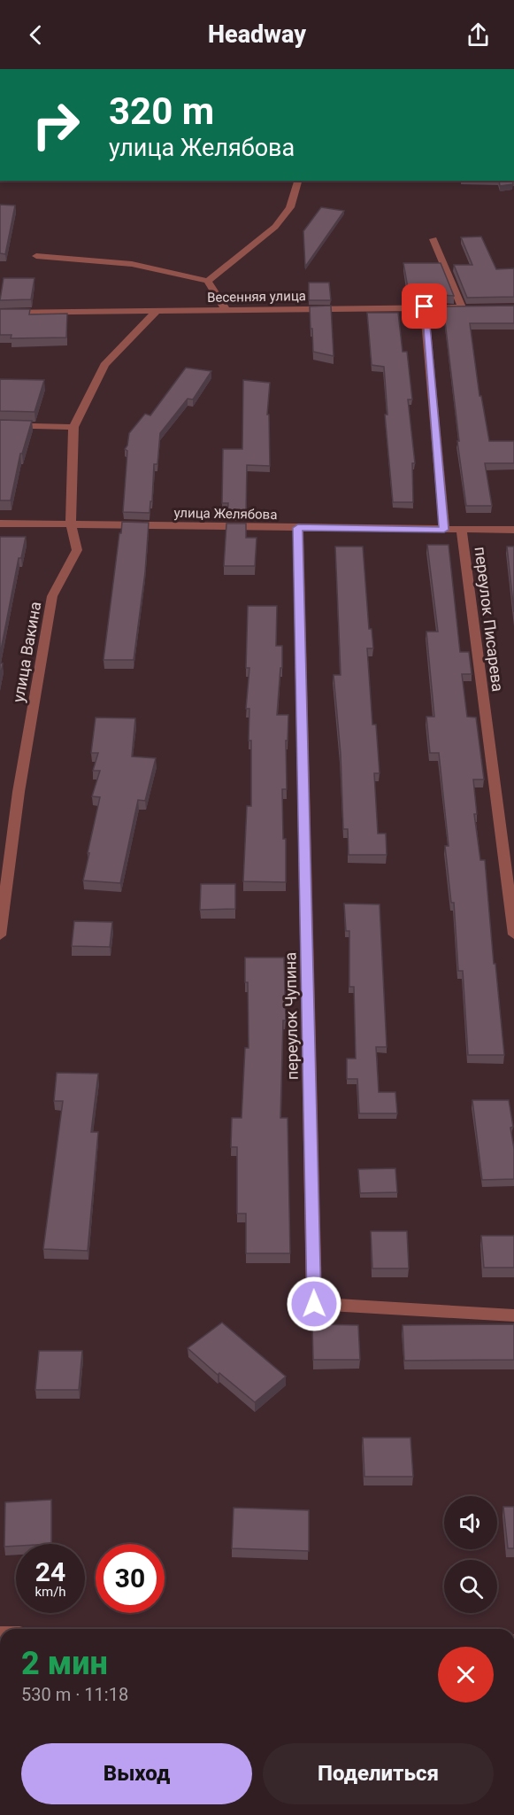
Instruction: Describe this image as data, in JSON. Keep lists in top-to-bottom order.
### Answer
{
  "streets": {
    "street": [
      "Весенняя улица",
      "улица Желябова",
      "переулок Писарева",
      "улица Вакина",
      "переулок Чупина"
    ]
  },
  "crossings": [
    ["Весенняя улица", "улица Вакина"],
    ["улица Желябова", "переулок Писарева"],
    ["улица Желябова", "улица Вакина"],
    ["улица Желябова", "переулок Чупина"]
  ],
  "page": {
    "header": "Headway",
    "turn": ["320 m", "улица Желябова"],
    "speed": "24 km/h",
    "limit": "30",
    "heading": ["2 мин", "530 m · 11:18"],
    "buttons": ["Выход", "Поделиться"]
  }
}
